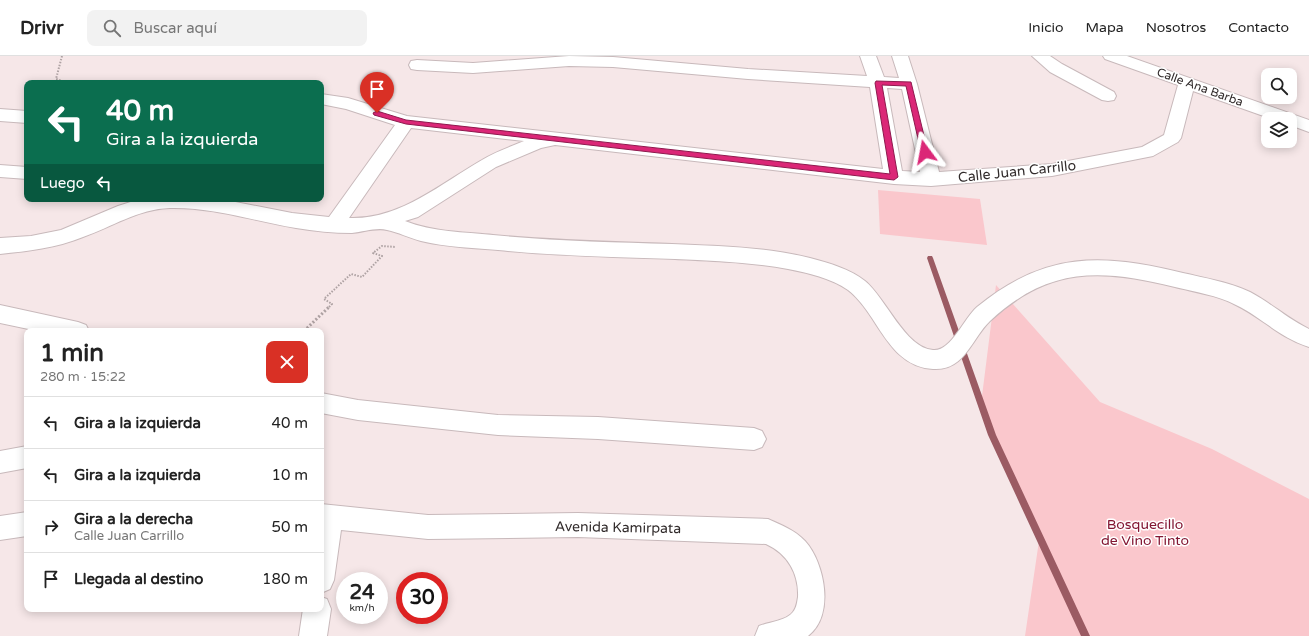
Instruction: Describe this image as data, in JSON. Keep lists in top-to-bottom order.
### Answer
{
  "streets": {
    "street": ["Calle Ana Barba", "Calle Juan Carrillo", "Avenida Kamirpata"]
  },
  "crossings": [
    ["Calle Ana Barba", "Calle Juan Carrillo"]
  ],
  "parks": ["Bosquecillo de Vino Tinto"],
  "page": {
    "header": "Drivr",
    "search": "Buscar aquí",
    "nav": [
      "Inicio",
      "Mapa",
      "Nosotros",
      "Contacto"
    ],
    "turn": ["40 m", "Gira a la izquierda"],
    "then": "Luego",
    "heading": ["1 min", "280 m · 15:22"],
    "list": [
      {
        "name": "Gira a la izquierda",
        "value": "40 m"
      },
      {
        "name": "Gira a la izquierda",
        "value": "10 m"
      },
      {
        "name": "Gira a la derecha",
        "note": "Calle Juan Carrillo",
        "value": "50 m"
      },
      {
        "name": "Llegada al destino",
        "value": "180 m"
      }
    ],
    "speed": "24 km/h",
    "limit": "30"
  }
}
